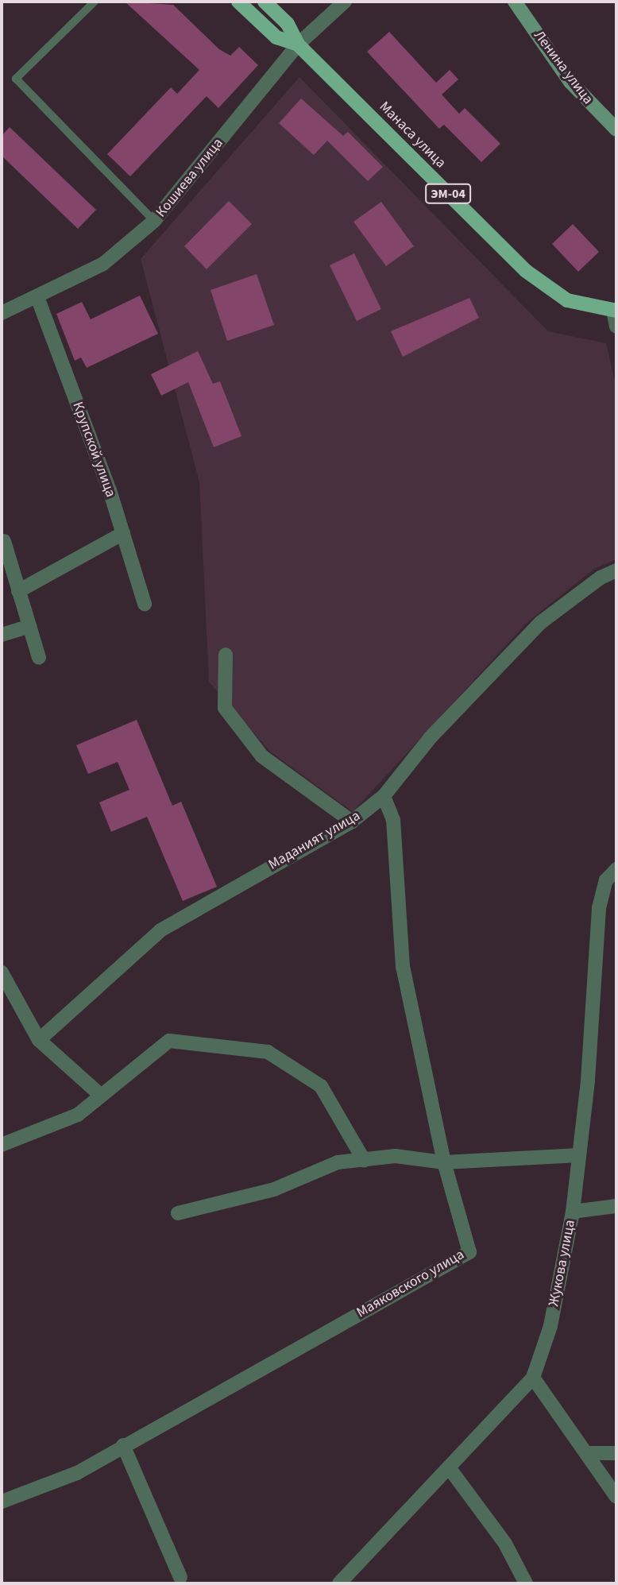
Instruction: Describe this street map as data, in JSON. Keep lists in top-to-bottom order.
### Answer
{
  "streets": {
    "main road": ["Ленина улица", "Манаса улица", "ЭМ-04"],
    "street": [
      "Кошиева улица",
      "Крупской улица",
      "Маданият улица",
      "Жукова улица",
      "Маяковского улица"
    ]
  },
  "crossings": [
    ["Манаса улица", "Кошиева улица"],
    ["Кошиева улица", "Крупской улица"],
    ["Маданият улица", "Маяковского улица"]
  ]
}
